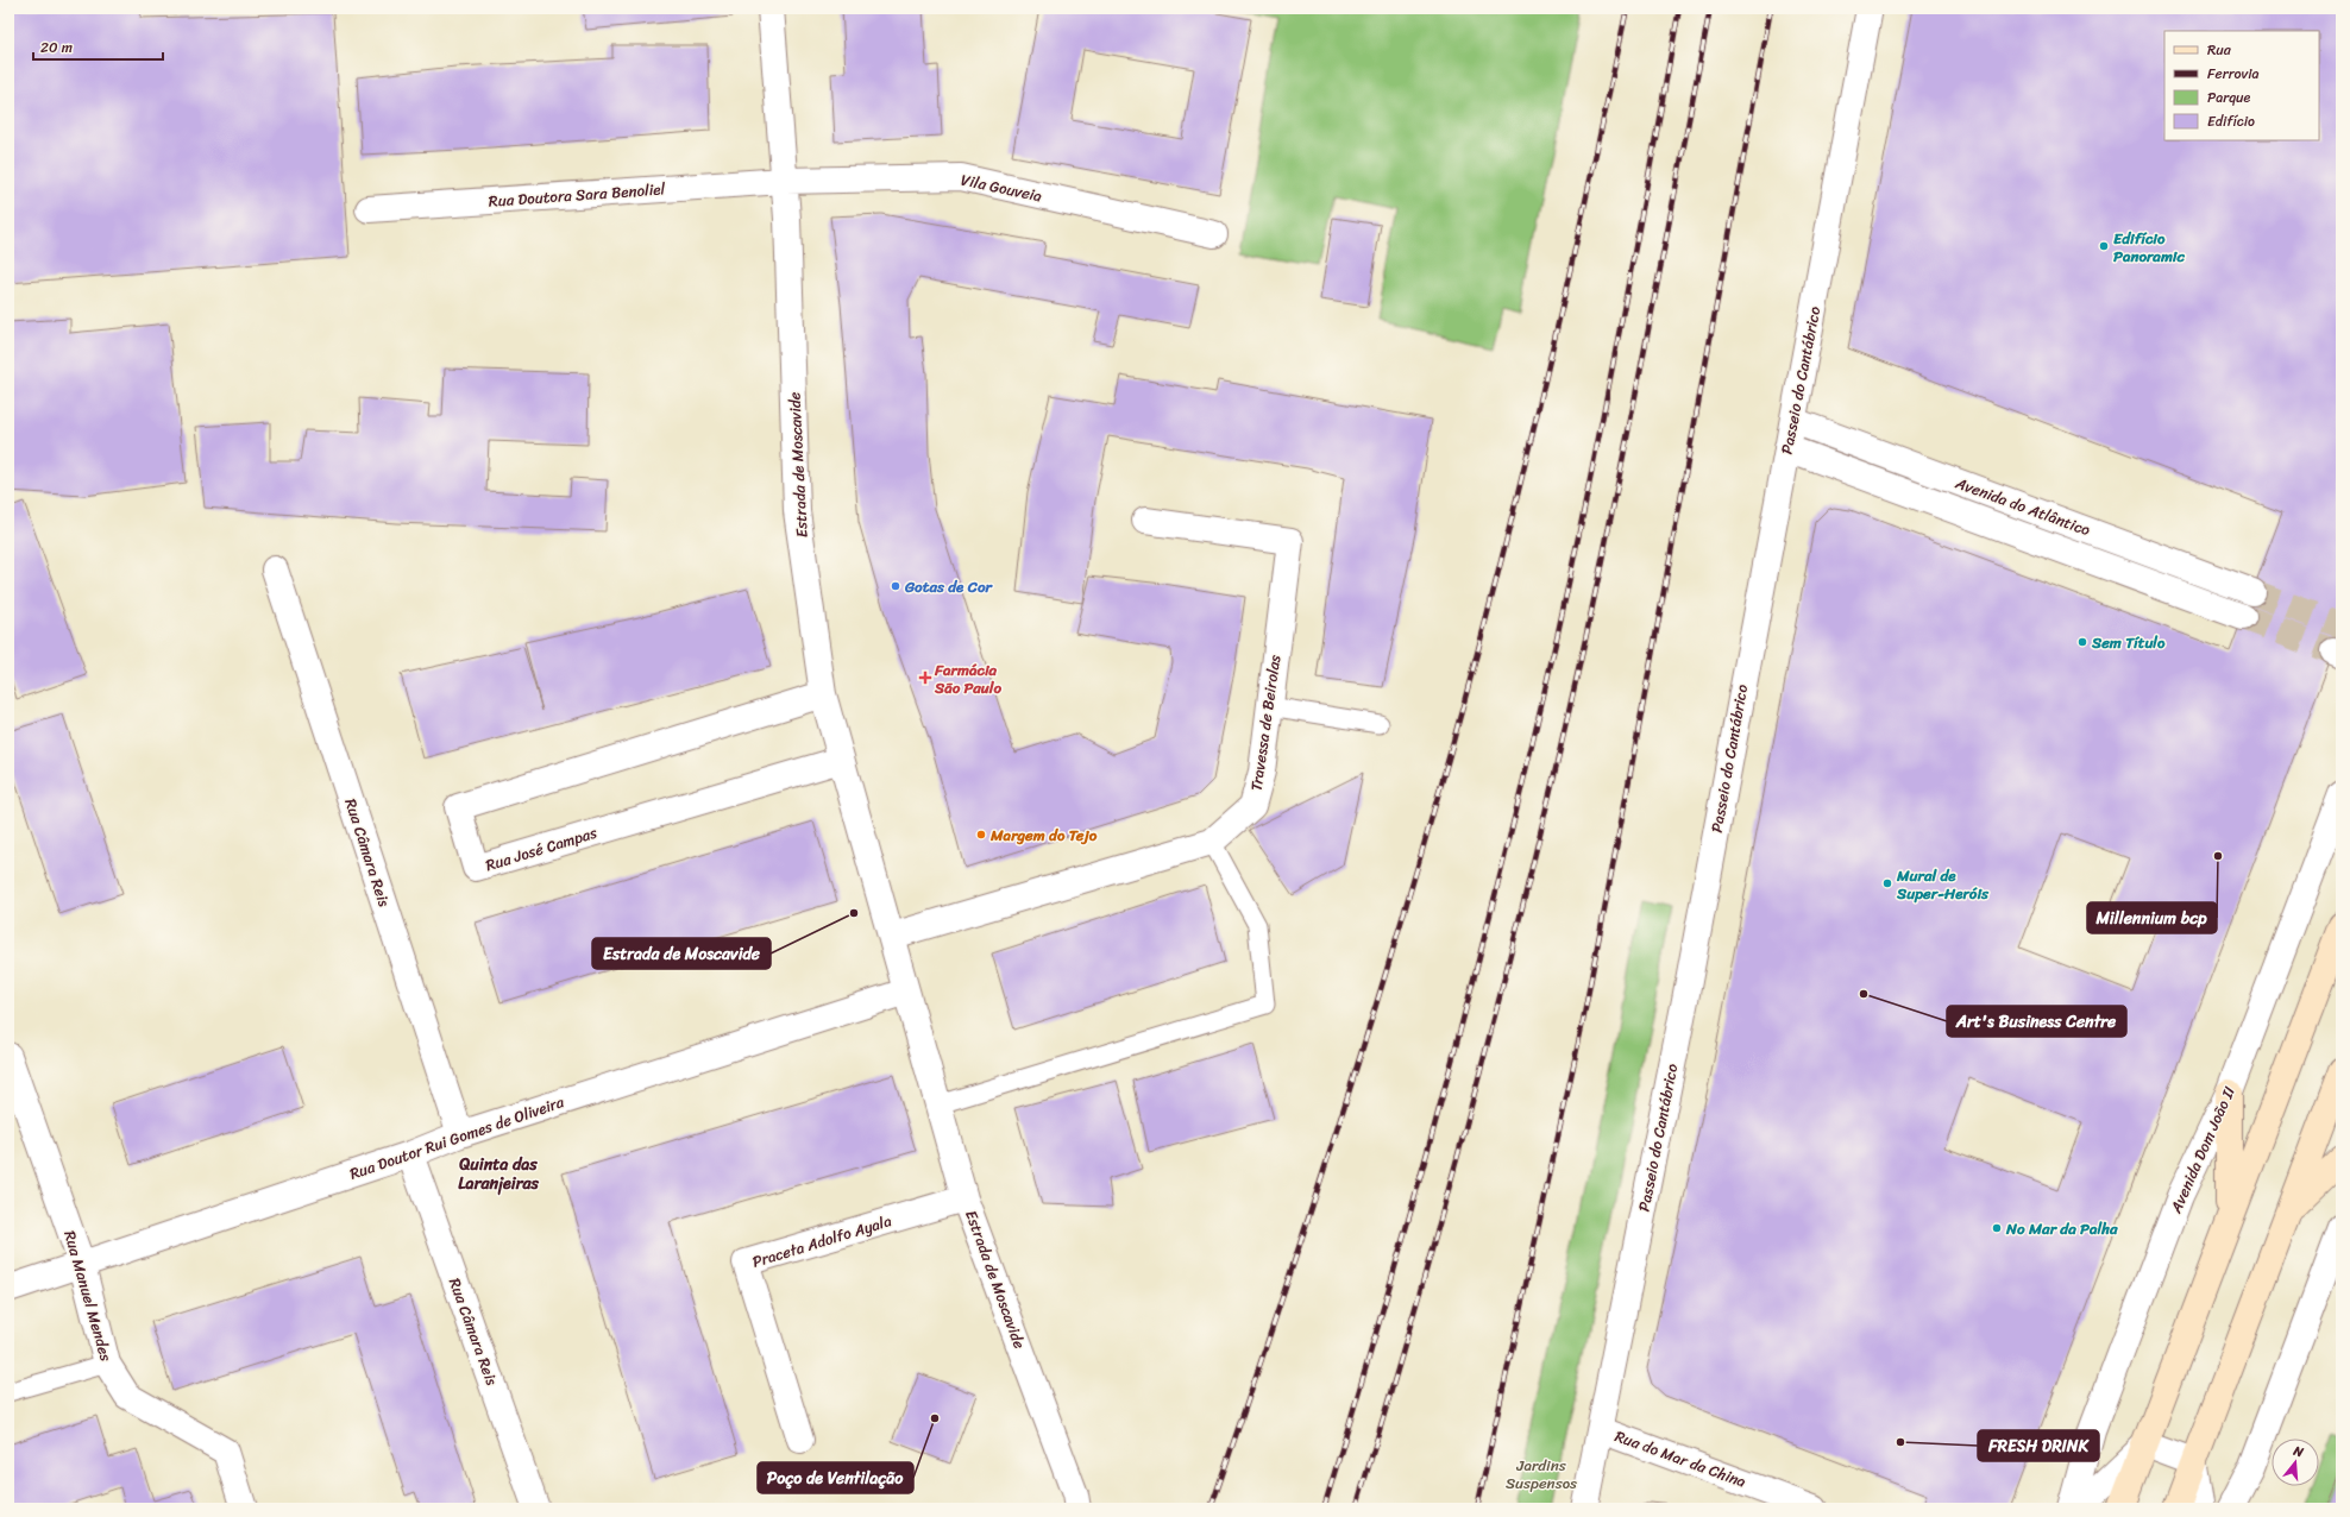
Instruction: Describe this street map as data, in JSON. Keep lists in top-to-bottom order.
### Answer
{
  "streets": {
    "street": [
      "Vila Gouveia",
      "Rua Doutora Sara Benoliel",
      "Passeio do Cantábrico",
      "Estrada de Moscavide",
      "Avenida do Atlântico",
      "Travessa de Beirolas",
      "Rua José Campas",
      "Rua Câmara Reis",
      "Rua Doutor Rui Gomes de Oliveira",
      "Avenida Dom João II",
      "Praceta Adolfo Ayala",
      "Rua Manuel Mendes",
      "Rua do Mar da China"
    ]
  },
  "crossings": [
    ["Vila Gouveia", "Rua Doutora Sara Benoliel"],
    ["Vila Gouveia", "Estrada de Moscavide"],
    ["Rua Doutora Sara Benoliel", "Estrada de Moscavide"],
    ["Passeio do Cantábrico", "Avenida do Atlântico"],
    ["Passeio do Cantábrico", "Rua do Mar da China"],
    ["Estrada de Moscavide", "Travessa de Beirolas"],
    ["Estrada de Moscavide", "Rua José Campas"],
    ["Estrada de Moscavide", "Rua Doutor Rui Gomes de Oliveira"],
    ["Estrada de Moscavide", "Praceta Adolfo Ayala"],
    ["Rua Câmara Reis", "Rua Doutor Rui Gomes de Oliveira"],
    ["Rua Doutor Rui Gomes de Oliveira", "Rua Manuel Mendes"]
  ],
  "districts": ["Quinta das Laranjeiras"],
  "parks": ["Jardins Suspensos"],
  "places": {
    "other": [
      "Edifício Panoramic",
      "Gotas de Cor",
      "Sem Título",
      "Margem do Tejo",
      "Millennium bcp",
      "Mural de Super-Heróis",
      "Estrada de Moscavide",
      "Art's Business Centre",
      "No Mar da Palha",
      "Poço de Ventilação",
      "FRESH DRINK"
    ],
    "health": ["Farmácia São Paulo"]
  },
  "legend": [
    "Rua",
    "Ferrovia",
    "Parque",
    "Edifício"
  ],
  "scale_bar": "20 m",
  "north": "top"
}
